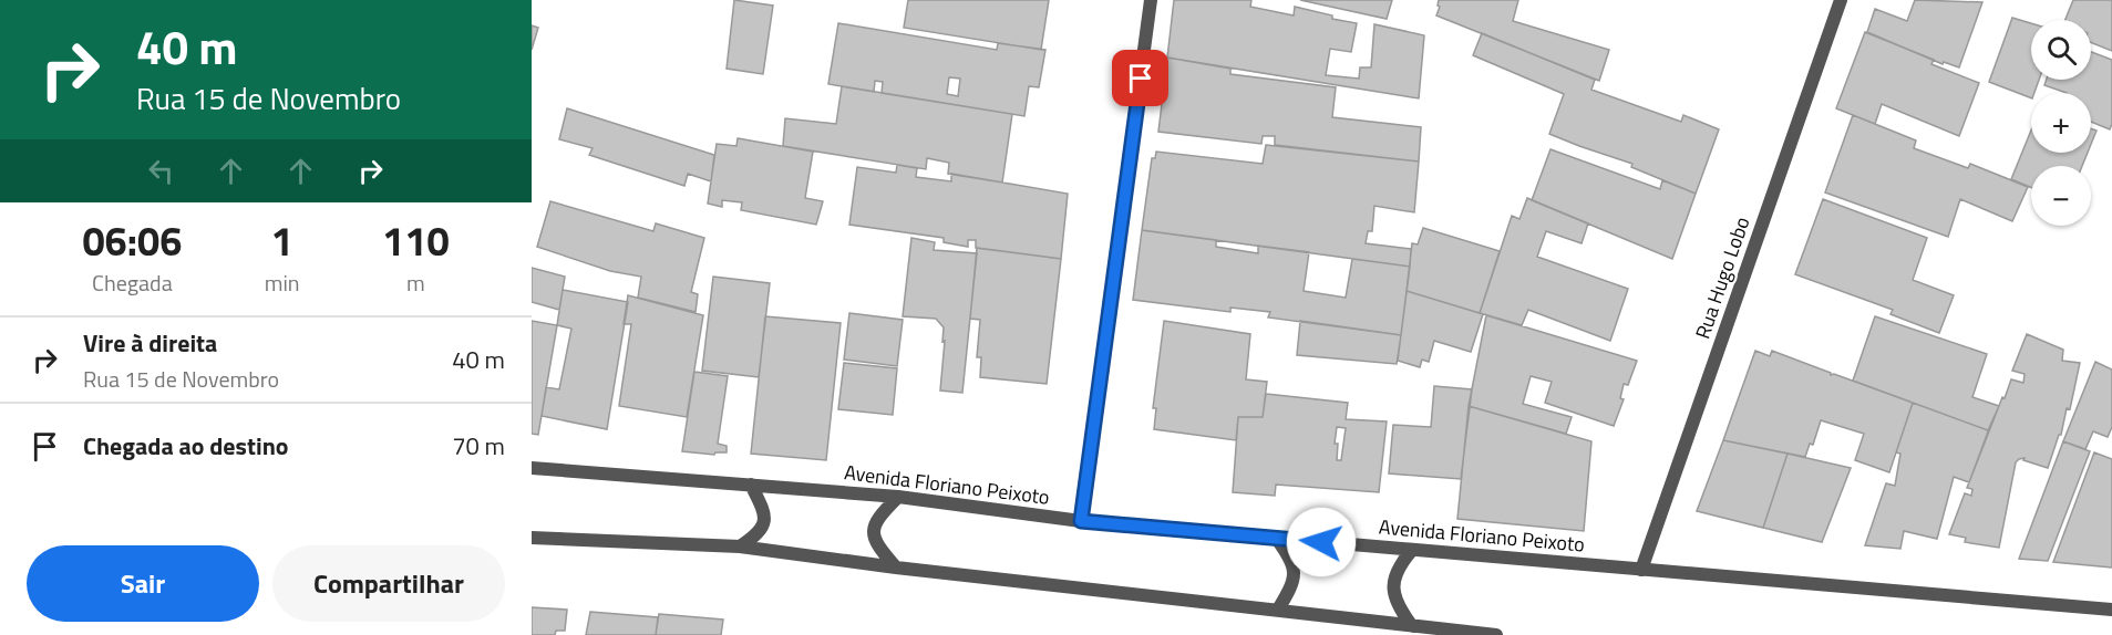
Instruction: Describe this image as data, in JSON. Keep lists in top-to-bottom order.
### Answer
{
  "streets": {
    "street": ["Rua Hugo Lobo", "Avenida Floriano Peixoto"]
  },
  "crossings": [
    ["Rua Hugo Lobo", "Avenida Floriano Peixoto"]
  ],
  "page": {
    "turn": ["40 m", "Rua 15 de Novembro"],
    "map_buttons": ["+", "−"],
    "eta": [
      "06:06",
      "Chegada",
      "1",
      "min",
      "110",
      "m"
    ],
    "list": [
      {
        "name": "Vire à direita",
        "note": "Rua 15 de Novembro",
        "value": "40 m"
      },
      {
        "name": "Chegada ao destino",
        "value": "70 m"
      }
    ],
    "buttons": ["Sair", "Compartilhar"]
  }
}
